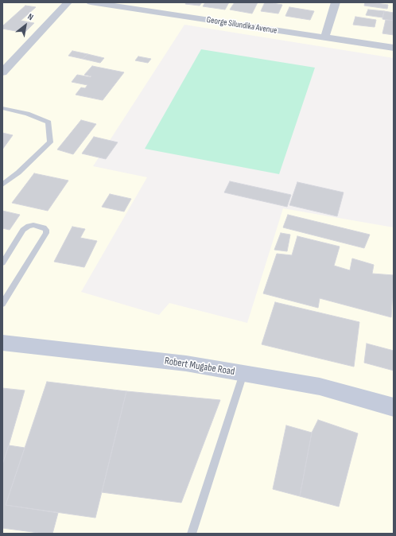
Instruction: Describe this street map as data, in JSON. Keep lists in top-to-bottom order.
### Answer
{
  "streets": {
    "main road": ["Robert Mugabe Road"],
    "street": ["George Silundika Avenue"]
  },
  "north": "top right"
}
